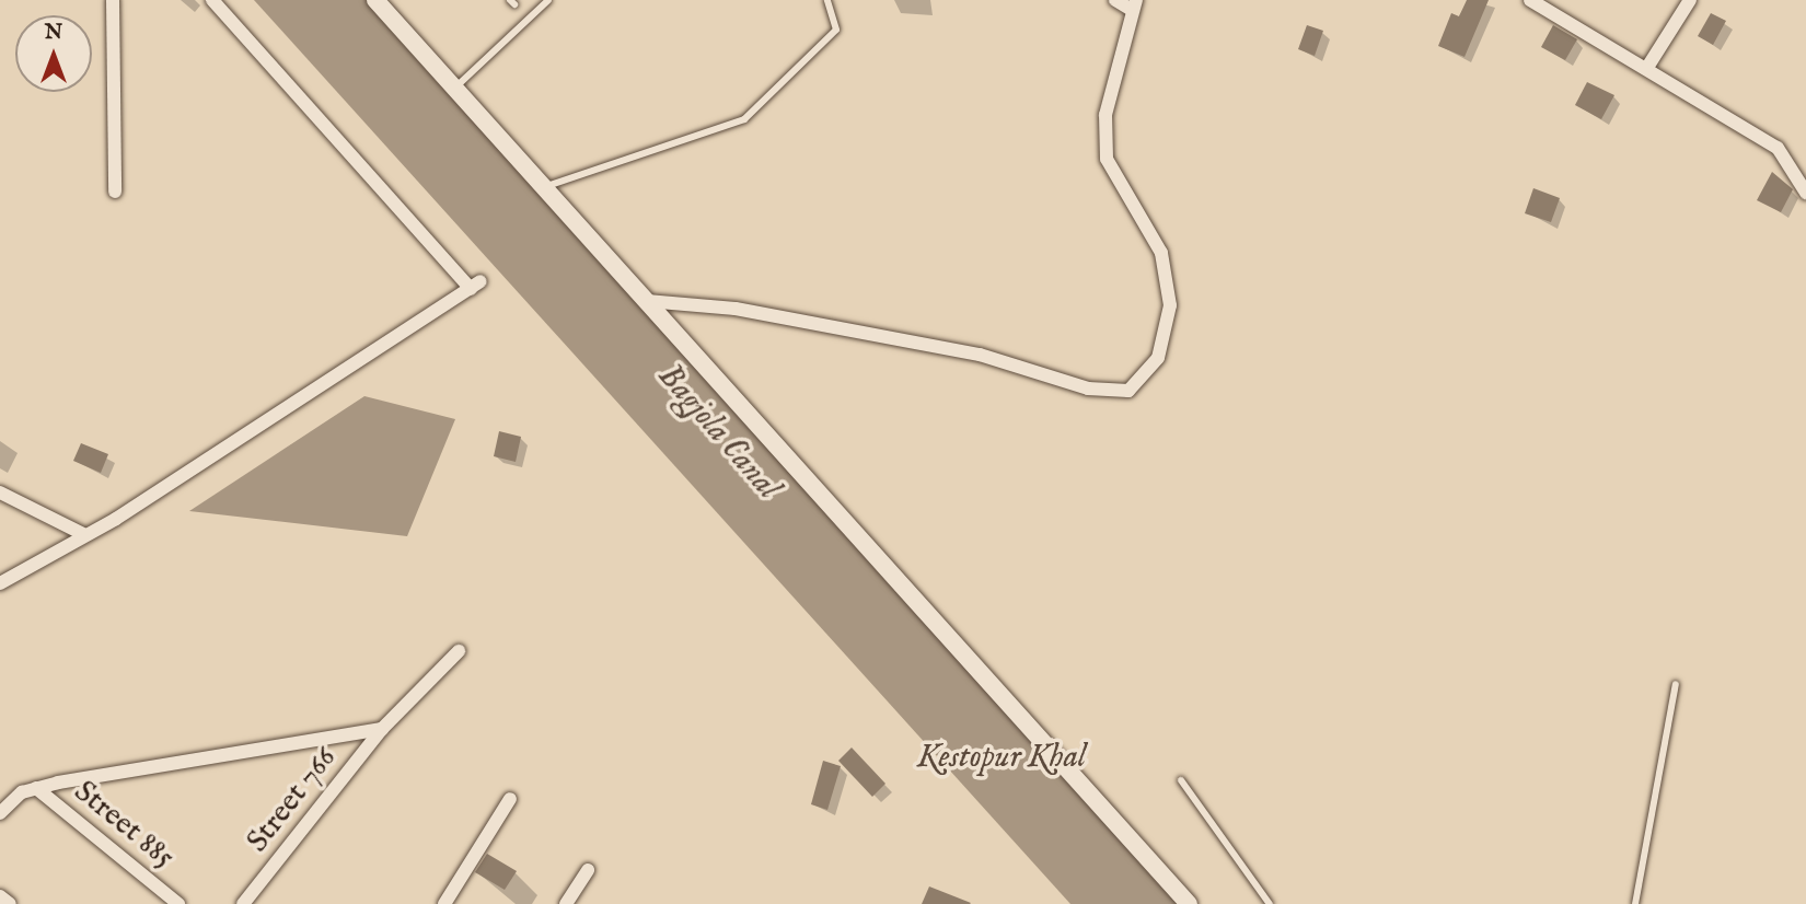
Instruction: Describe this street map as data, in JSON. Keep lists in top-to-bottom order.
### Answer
{
  "streets": {
    "street": ["Street 766", "Street 885"]
  },
  "water": ["Bagjola Canal", "Kestopur Khal"],
  "north": "top"
}
